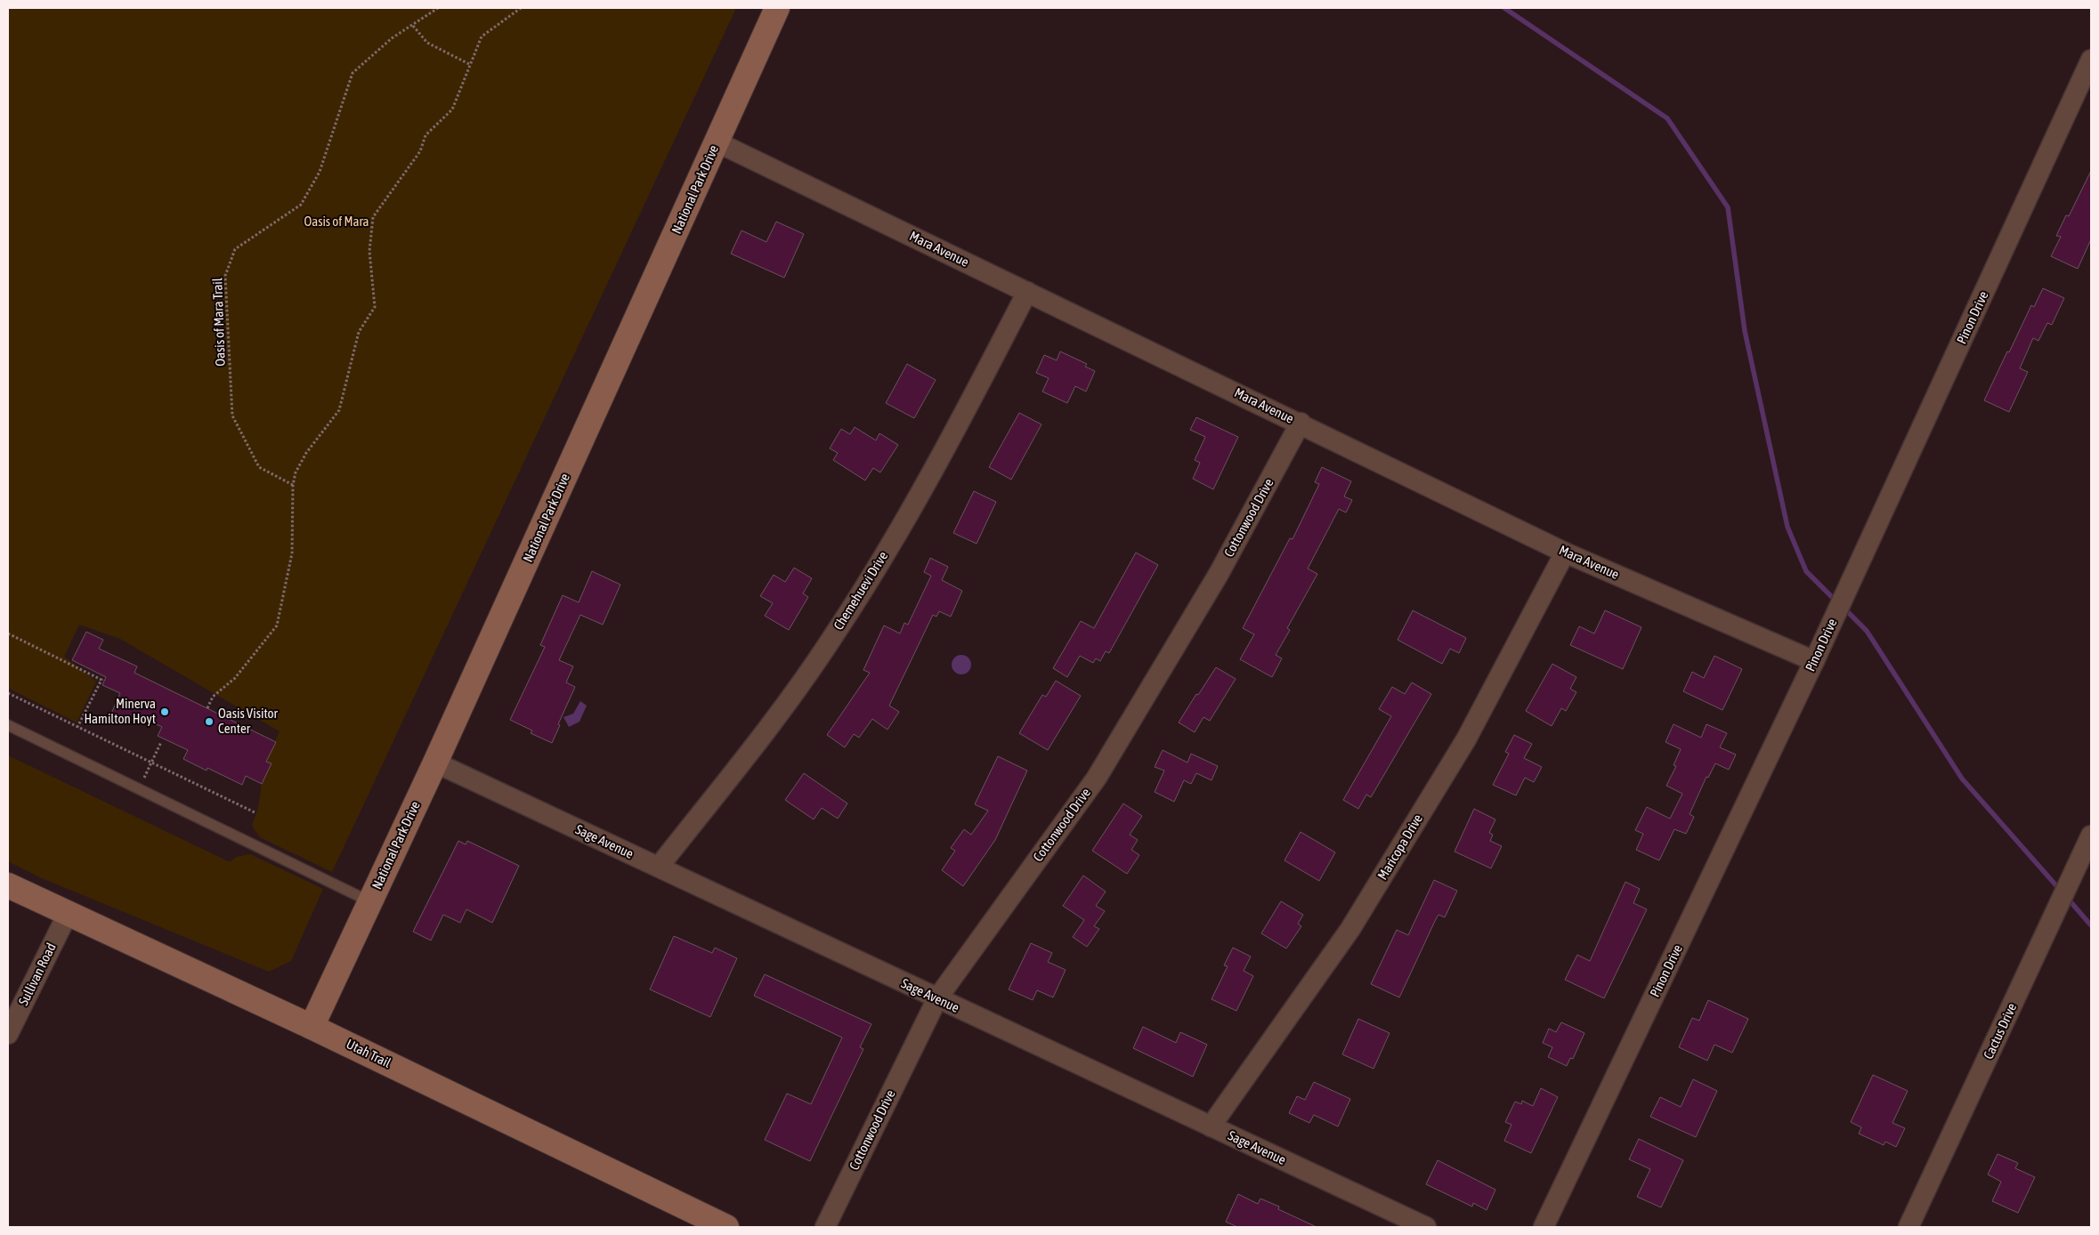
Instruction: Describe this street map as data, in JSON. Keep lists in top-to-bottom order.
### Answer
{
  "streets": {
    "street": [
      "National Park Drive",
      "Mara Avenue",
      "Pinon Drive",
      "Cottonwood Drive",
      "Chemehuevi Drive",
      "Sage Avenue",
      "Maricopa Drive",
      "Sullivan Road",
      "Cactus Drive",
      "Utah Trail"
    ],
    "path": ["Oasis of Mara Trail"]
  },
  "crossings": [
    ["National Park Drive", "Mara Avenue"],
    ["National Park Drive", "Sage Avenue"],
    ["National Park Drive", "Utah Trail"],
    ["Mara Avenue", "Pinon Drive"],
    ["Mara Avenue", "Cottonwood Drive"],
    ["Mara Avenue", "Chemehuevi Drive"],
    ["Mara Avenue", "Maricopa Drive"],
    ["Cottonwood Drive", "Sage Avenue"],
    ["Chemehuevi Drive", "Sage Avenue"],
    ["Sage Avenue", "Maricopa Drive"],
    ["Sullivan Road", "Utah Trail"]
  ],
  "parks": ["Oasis of Mara"],
  "places": ["Minerva Hamilton Hoyt", "Oasis Visitor Center"]
}
